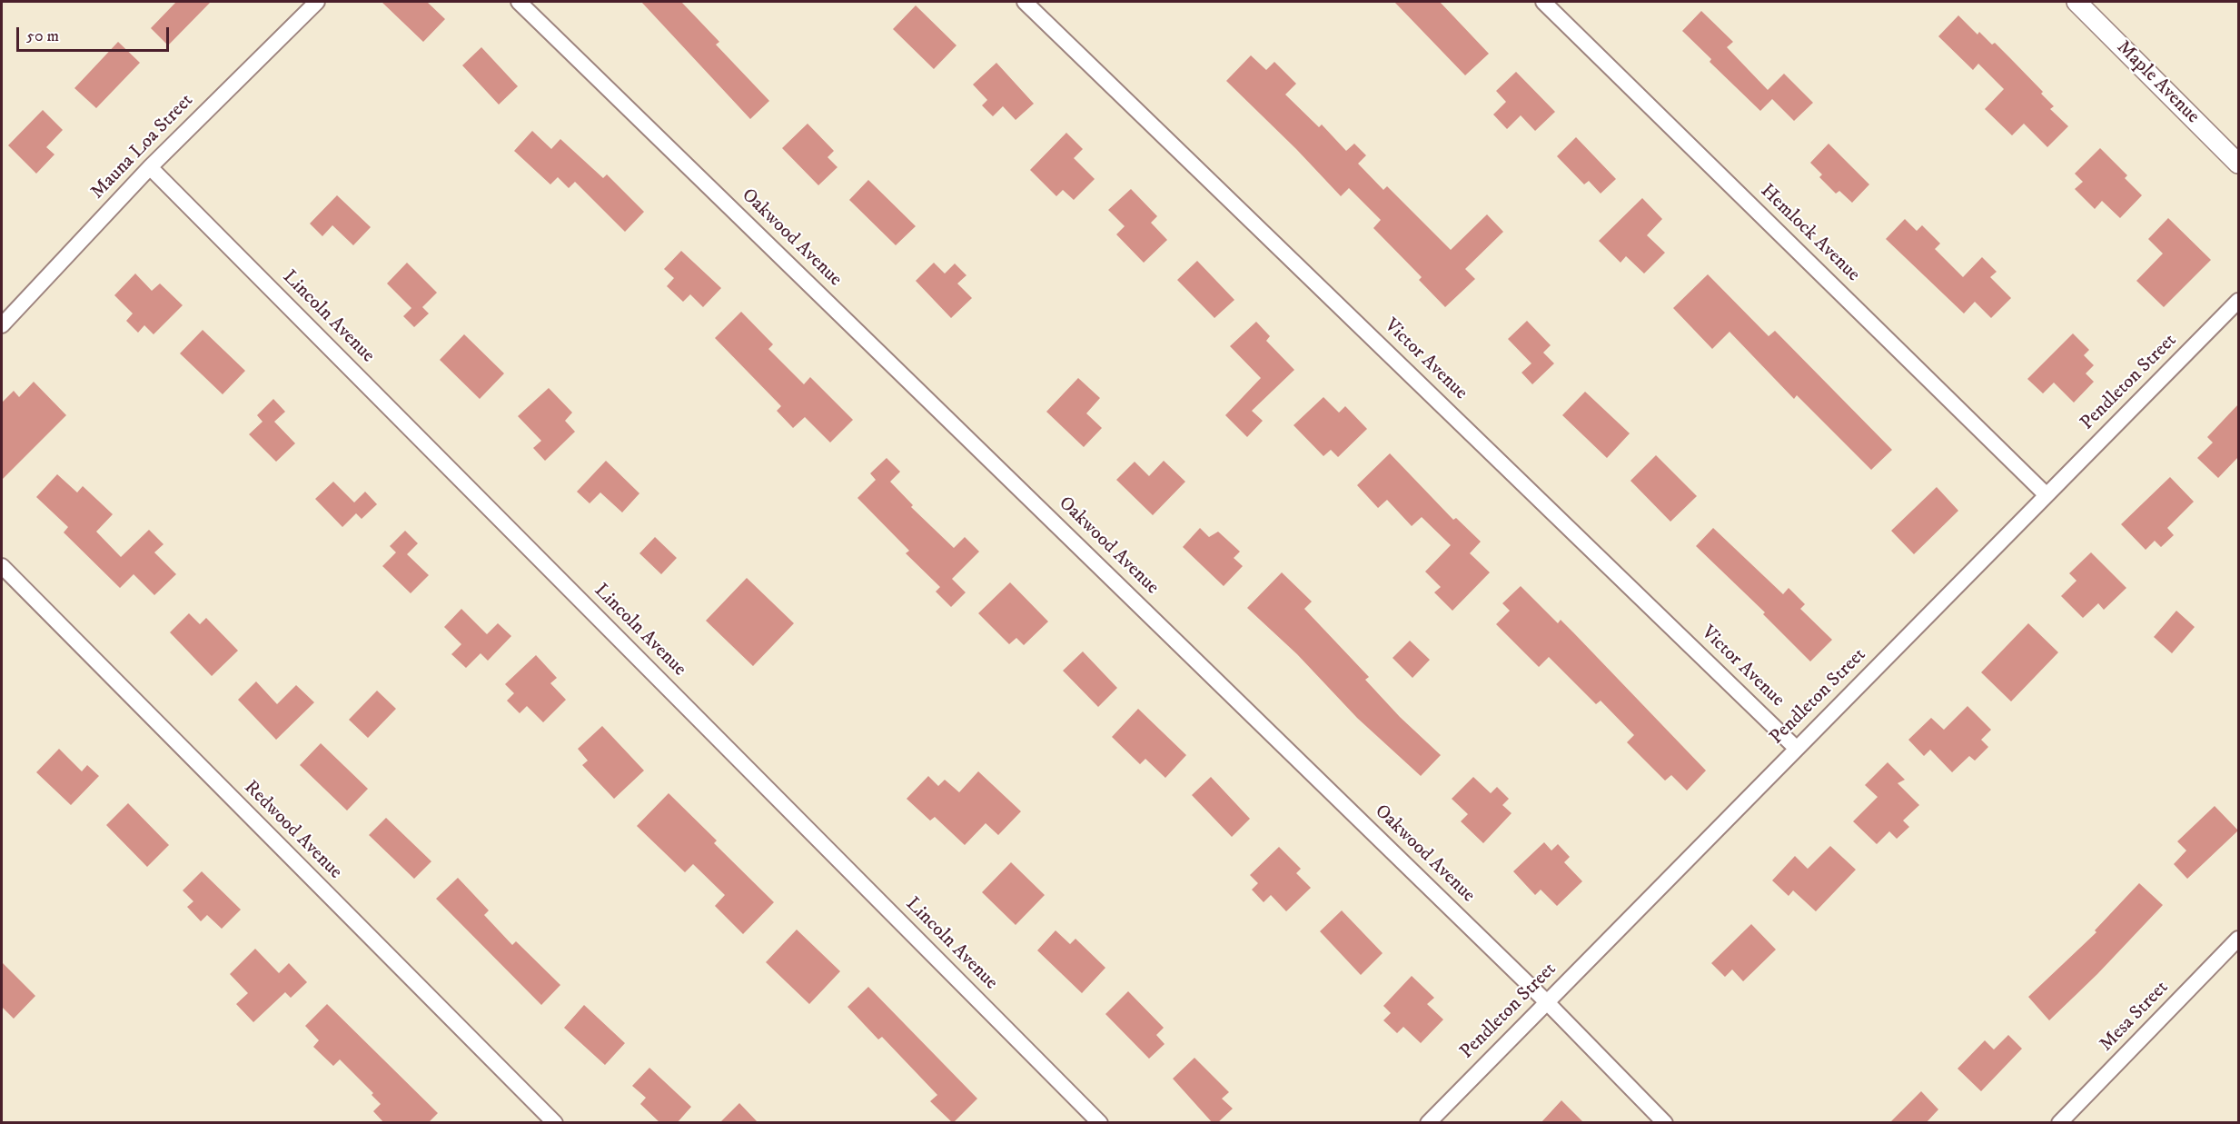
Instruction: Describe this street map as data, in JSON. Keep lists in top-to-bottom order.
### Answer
{
  "streets": {
    "street": [
      "Maple Avenue",
      "Mauna Loa Street",
      "Hemlock Avenue",
      "Oakwood Avenue",
      "Lincoln Avenue",
      "Victor Avenue",
      "Pendleton Street",
      "Redwood Avenue",
      "Mesa Street"
    ]
  },
  "crossings": [
    ["Mauna Loa Street", "Lincoln Avenue"],
    ["Hemlock Avenue", "Pendleton Street"],
    ["Oakwood Avenue", "Pendleton Street"],
    ["Victor Avenue", "Pendleton Street"]
  ],
  "scale_bar": "50 m"
}
